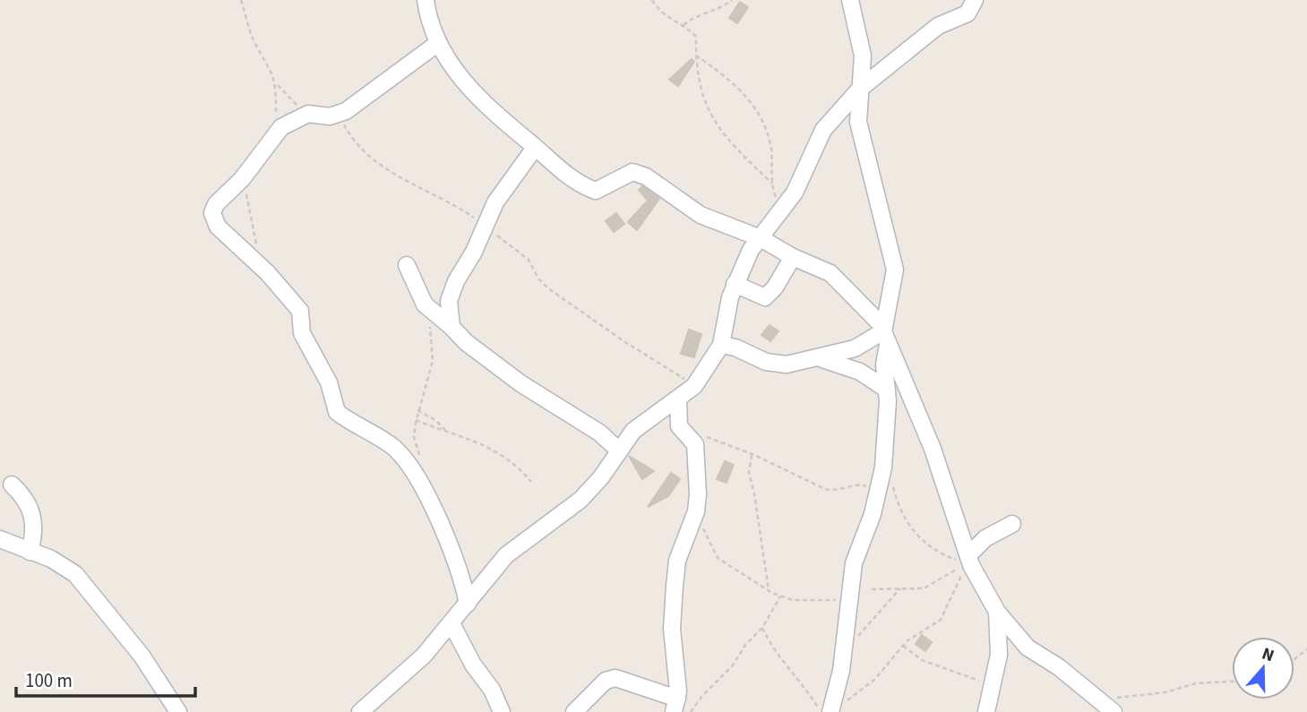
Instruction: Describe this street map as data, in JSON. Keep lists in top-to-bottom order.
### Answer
{
  "scale_bar": "100 m",
  "north": "top"
}
